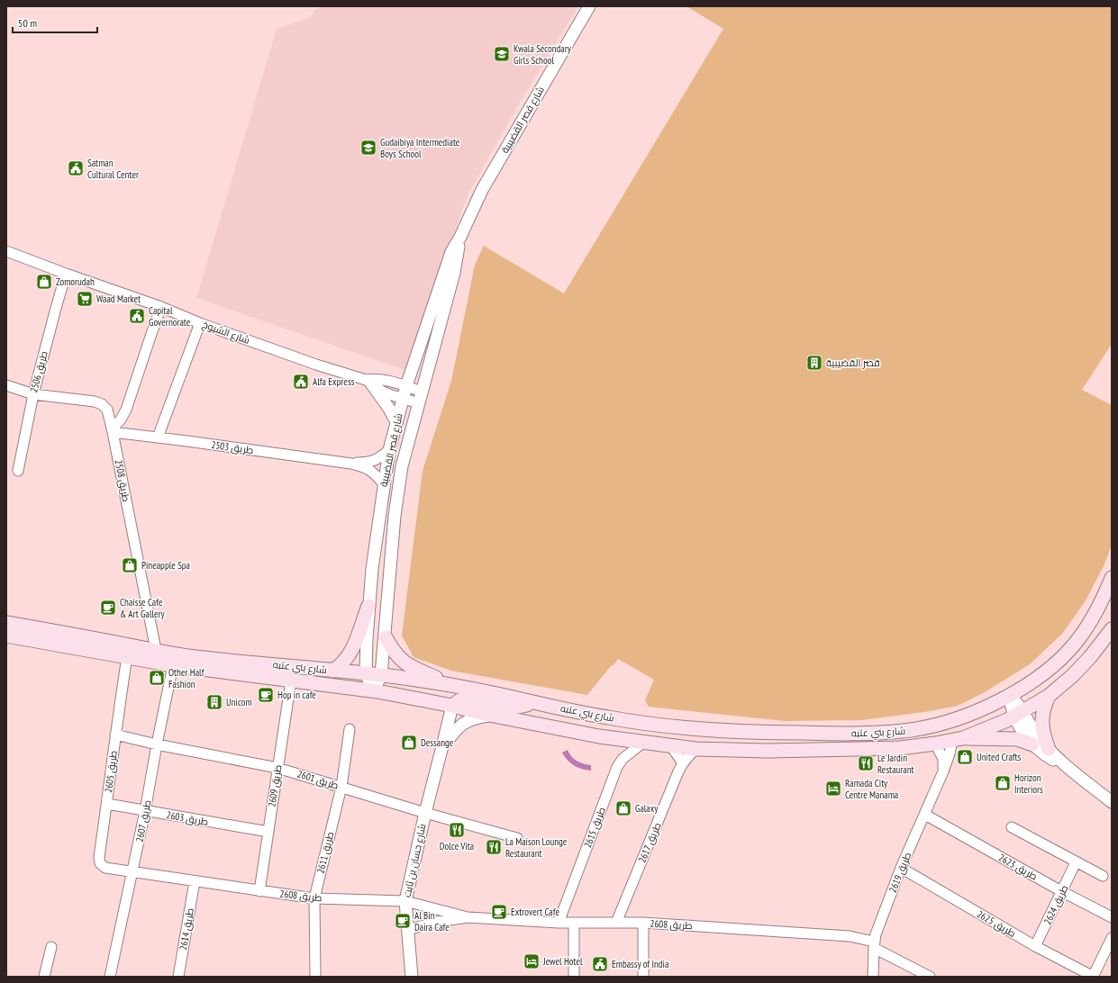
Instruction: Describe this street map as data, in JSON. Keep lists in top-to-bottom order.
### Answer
{
  "streets": {
    "main road": ["شارع بني عتبه"],
    "street": [
      "شارع قصر القضيبية",
      "شارع الشيوخ",
      "طريق 2506",
      "طريق 2503",
      "طريق 2508",
      "طريق 2605",
      "طريق 2601",
      "طريق 2609",
      "طريق 2603",
      "طريق 2607",
      "طريق 2615",
      "طريق 2617",
      "طريق 2611",
      "شارع حسان بن ثابت",
      "طريق 2623",
      "طريق 2619",
      "طريق 2608",
      "طريق 2624",
      "طريق 2625",
      "طريق 2614"
    ]
  },
  "crossings": [
    ["شارع قصر القضيبية", "شارع الشيوخ"],
    ["شارع قصر القضيبية", "طريق 2503"],
    ["شارع قصر القضيبية", "شارع بني عتبه"],
    ["شارع الشيوخ", "طريق 2506"],
    ["طريق 2503", "طريق 2508"],
    ["طريق 2508", "شارع بني عتبه"],
    ["شارع بني عتبه", "طريق 2605"],
    ["شارع بني عتبه", "طريق 2609"],
    ["شارع بني عتبه", "طريق 2607"],
    ["شارع بني عتبه", "طريق 2615"],
    ["شارع بني عتبه", "طريق 2617"],
    ["شارع بني عتبه", "شارع حسان بن ثابت"],
    ["شارع بني عتبه", "طريق 2619"],
    ["طريق 2605", "طريق 2601"],
    ["طريق 2605", "طريق 2603"],
    ["طريق 2605", "طريق 2607"],
    ["طريق 2605", "طريق 2608"],
    ["طريق 2601", "طريق 2609"],
    ["طريق 2601", "طريق 2607"],
    ["طريق 2601", "طريق 2611"],
    ["طريق 2601", "شارع حسان بن ثابت"],
    ["طريق 2609", "طريق 2603"],
    ["طريق 2609", "طريق 2608"],
    ["طريق 2603", "طريق 2607"],
    ["طريق 2607", "طريق 2608"],
    ["طريق 2615", "طريق 2608"],
    ["طريق 2617", "طريق 2608"],
    ["طريق 2611", "طريق 2608"],
    ["شارع حسان بن ثابت", "طريق 2608"],
    ["طريق 2623", "طريق 2619"],
    ["طريق 2623", "طريق 2624"],
    ["طريق 2619", "طريق 2608"],
    ["طريق 2619", "طريق 2625"],
    ["طريق 2608", "طريق 2614"],
    ["طريق 2624", "طريق 2625"]
  ],
  "places": {
    "school or university": ["Kwala Secondary Girls School", "Gudaibiya Intermediate Boys School"],
    "public building": [
      "Satman Cultural Center",
      "Capital Governorate",
      "Alfa Express",
      "Embassy of India"
    ],
    "shop": [
      "Zomorudah",
      "Pineapple Spa",
      "Other Half Fashion",
      "Dessange",
      "United Crafts",
      "Horizon Interiors",
      "Galaxy"
    ],
    "supermarket": ["Waad Market"],
    "building": ["قصر القضيبية", "Unicom"],
    "cafe": [
      "Chaisse Cafe & Art Gallery",
      "Hop in cafe",
      "Extrovert Cafe",
      "Al Bin Daira Cafe"
    ],
    "restaurant": ["Le Jardin Restaurant", "Dolce Vita", "La Maison Lounge Restaurant"],
    "hotel": ["Ramada City Centre Manama", "Jewel Hotel"]
  },
  "scale_bar": "50 m"
}
